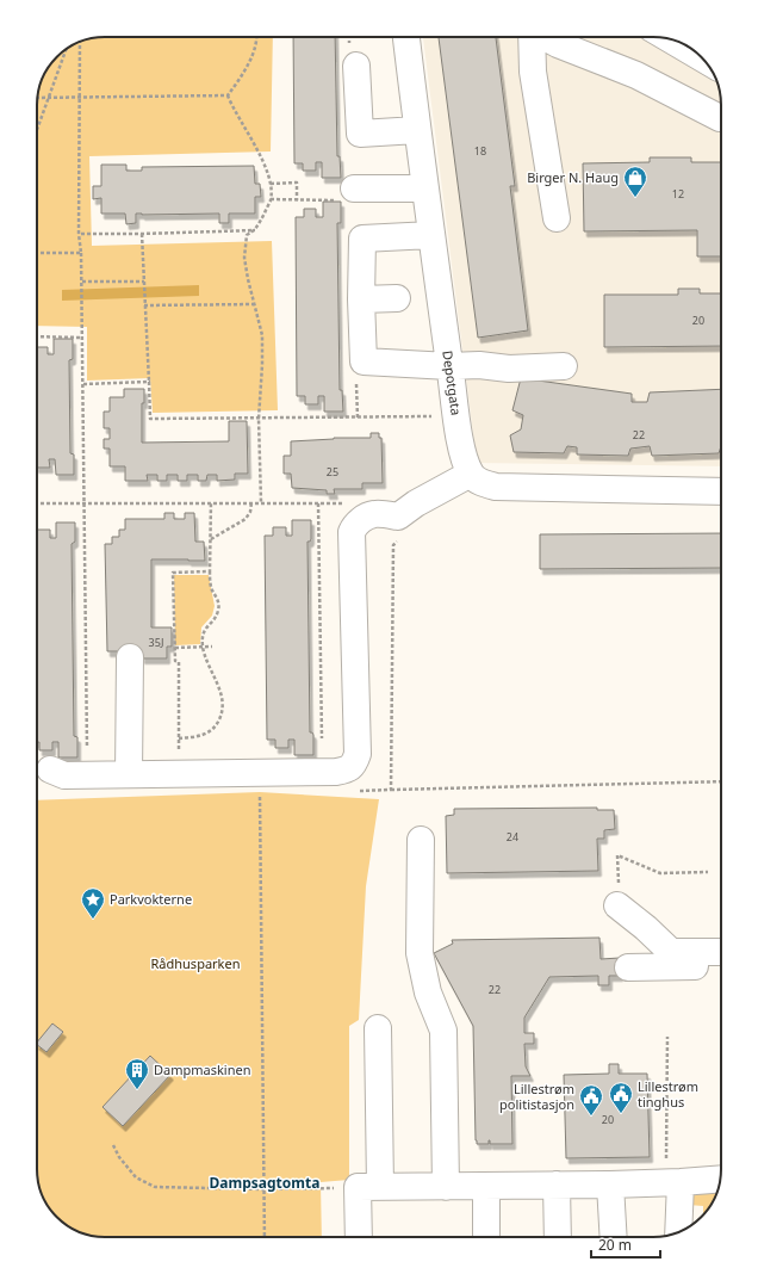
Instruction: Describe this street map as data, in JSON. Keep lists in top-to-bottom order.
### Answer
{
  "streets": {
    "street": ["Depotgata"]
  },
  "districts": ["Dampsagtomta"],
  "parks": ["Rådhusparken"],
  "places": {
    "shop": ["Birger N. Haug"],
    "place": ["Parkvokterne"],
    "building": ["Dampmaskinen"],
    "public building": ["Lillestrøm tinghus", "Lillestrøm politistasjon"]
  },
  "house_numbers": [
    "18",
    "12",
    "20",
    "22",
    "25",
    "35J",
    "24",
    "22",
    "20"
  ],
  "scale_bar": "20 m"
}
